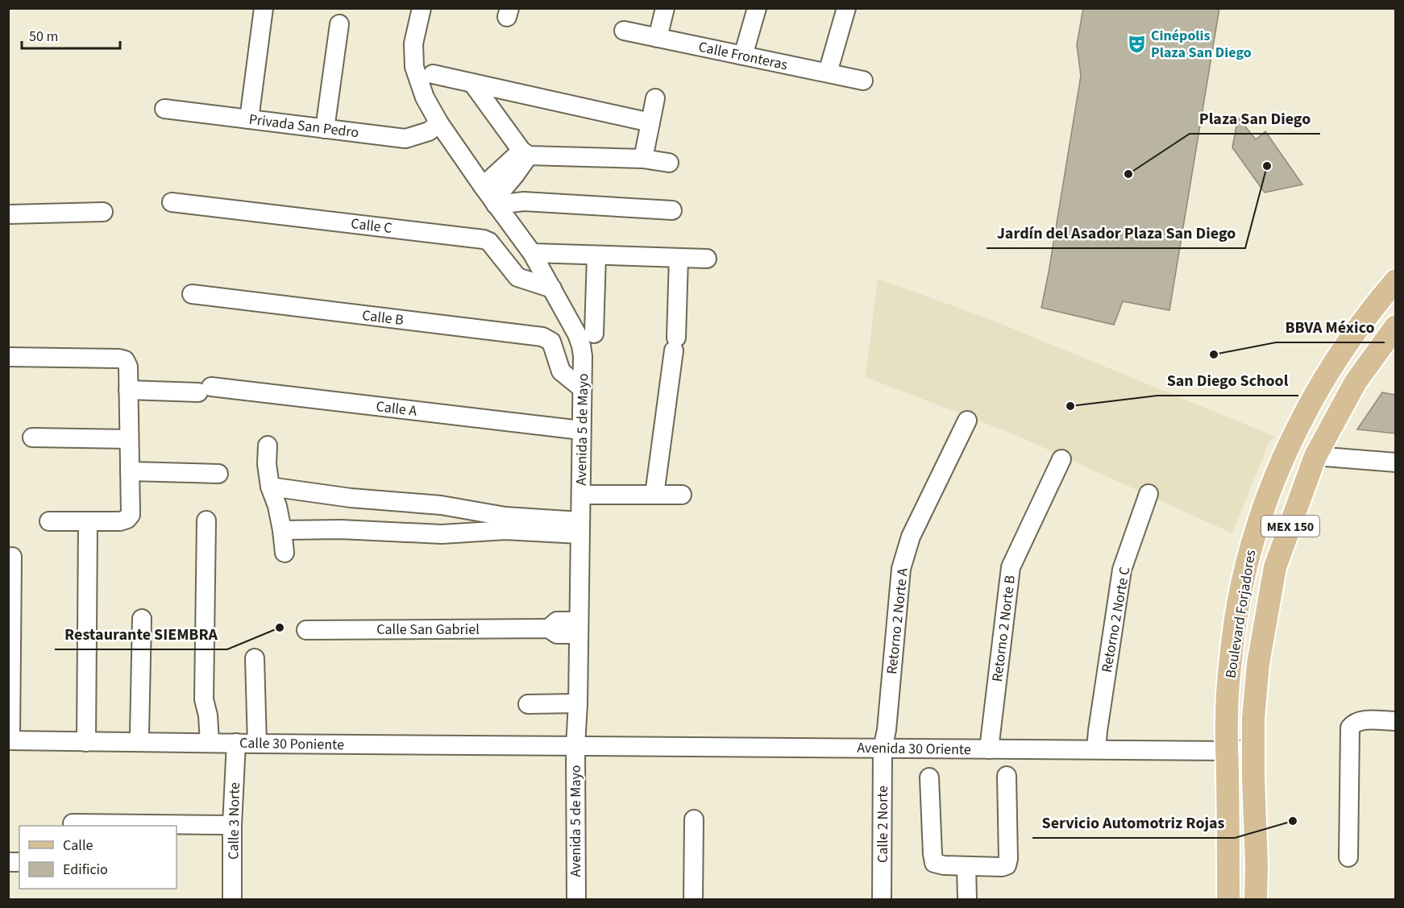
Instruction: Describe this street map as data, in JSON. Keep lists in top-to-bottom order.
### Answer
{
  "streets": {
    "main road": ["MEX 150", "Boulevard Forjadores"],
    "street": [
      "Calle Fronteras",
      "Privada San Pedro",
      "Calle C",
      "Calle B",
      "Calle A",
      "Avenida 5 de Mayo",
      "Retorno 2 Norte C",
      "Retorno 2 Norte A",
      "Retorno 2 Norte B",
      "Calle San Gabriel",
      "Calle 30 Poniente",
      "Avenida 30 Oriente",
      "Calle 3 Norte",
      "Calle 2 Norte"
    ]
  },
  "crossings": [
    ["Privada San Pedro", "Avenida 5 de Mayo"],
    ["Calle C", "Avenida 5 de Mayo"],
    ["Calle B", "Avenida 5 de Mayo"],
    ["Calle A", "Avenida 5 de Mayo"],
    ["Avenida 5 de Mayo", "Calle San Gabriel"],
    ["Avenida 5 de Mayo", "Calle 30 Poniente"],
    ["Avenida 5 de Mayo", "Avenida 30 Oriente"],
    ["Boulevard Forjadores", "Avenida 30 Oriente"],
    ["Retorno 2 Norte C", "Avenida 30 Oriente"],
    ["Retorno 2 Norte A", "Avenida 30 Oriente"],
    ["Retorno 2 Norte A", "Calle 2 Norte"],
    ["Retorno 2 Norte B", "Avenida 30 Oriente"],
    ["Calle 30 Poniente", "Avenida 30 Oriente"],
    ["Calle 30 Poniente", "Calle 3 Norte"],
    ["Avenida 30 Oriente", "Calle 2 Norte"]
  ],
  "places": {
    "theatre": ["Cinépolis Plaza San Diego"],
    "other": [
      "Jardín del Asador Plaza San Diego",
      "Plaza San Diego",
      "BBVA México",
      "San Diego School",
      "Restaurante SIEMBRA",
      "Servicio Automotriz Rojas"
    ]
  },
  "legend": ["Calle", "Edificio"],
  "scale_bar": "50 m"
}
